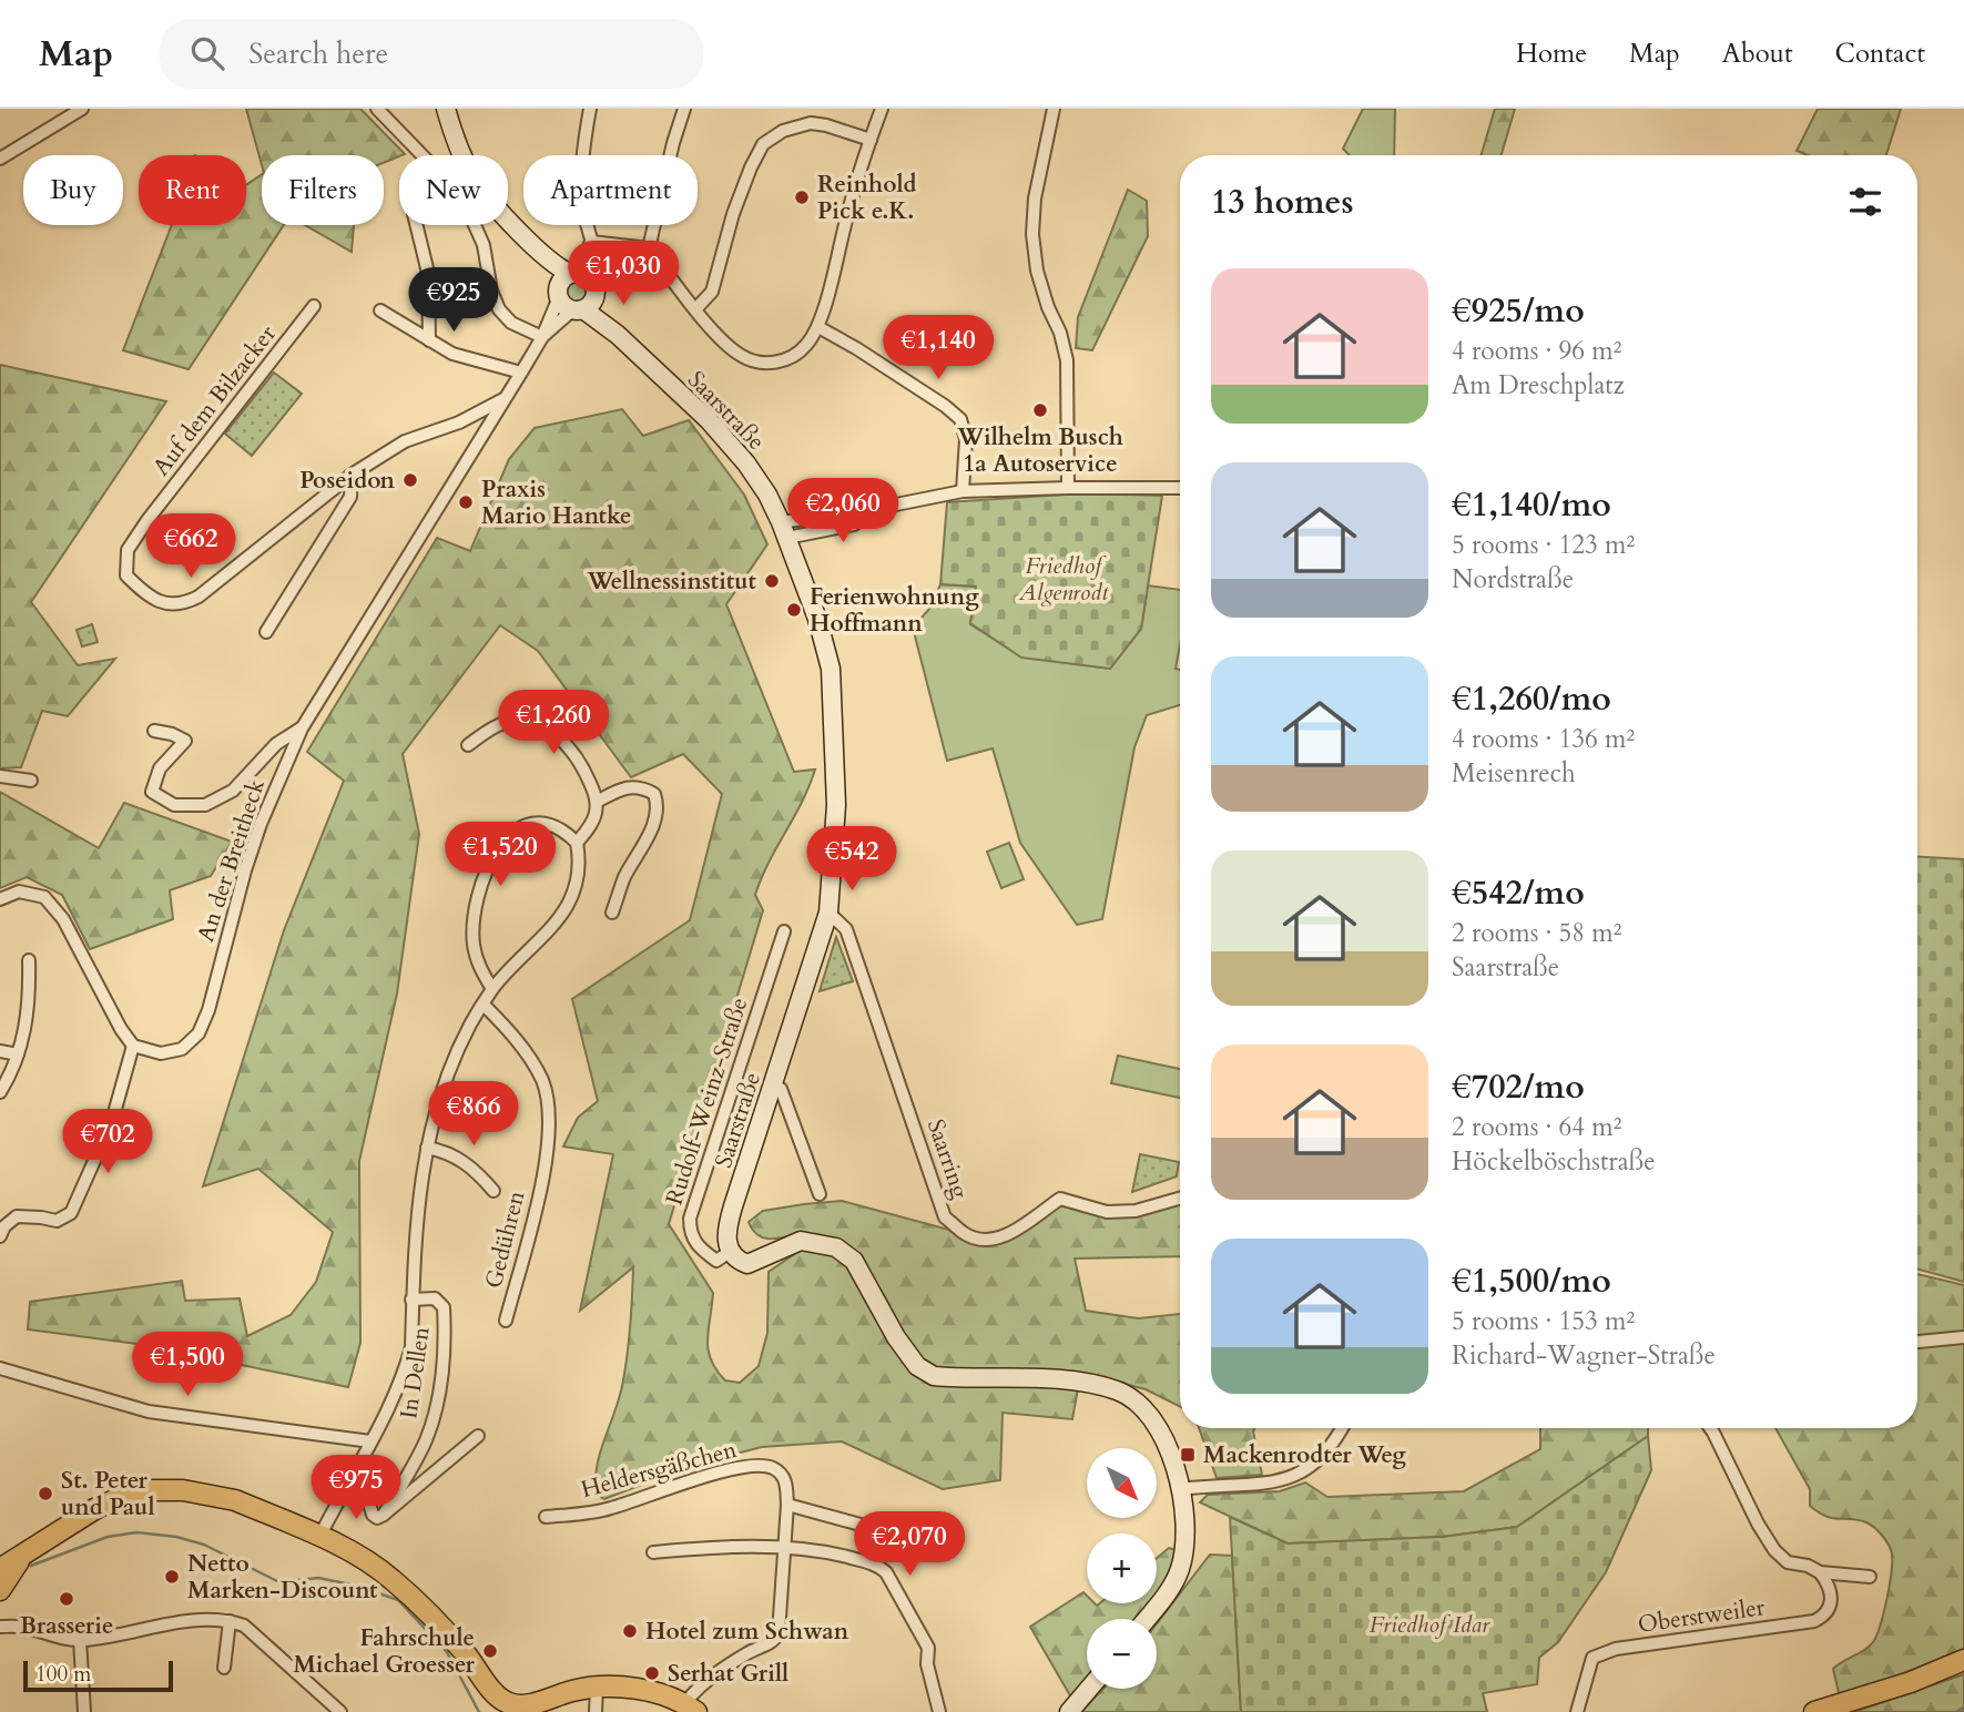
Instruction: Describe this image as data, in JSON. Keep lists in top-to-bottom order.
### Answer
{
  "streets": {
    "street": [
      "Auf dem Bilzacker",
      "Saarstraße",
      "An der Breitheck",
      "Rudolf-Weinz-Straße",
      "Saarring",
      "Gedühren",
      "In Dellen",
      "Heldersgäßchen",
      "Oberstweiler"
    ]
  },
  "crossings": [
    ["Auf dem Bilzacker", "An der Breitheck"],
    ["Saarstraße", "An der Breitheck"],
    ["Saarstraße", "Rudolf-Weinz-Straße"],
    ["Saarstraße", "Saarring"]
  ],
  "parks": ["Friedhof Algenrodt", "Friedhof Idar"],
  "places": {
    "other": [
      "Reinhold Pick e.K.",
      "Wilhelm Busch 1a Autoservice",
      "Poseidon",
      "Praxis Mario Hantke",
      "Wellnessinstitut",
      "Ferienwohnung Hoffmann",
      "St. Peter und Paul",
      "Netto Marken-Discount",
      "Brasserie",
      "Hotel zum Schwan",
      "Fahrschule Michael Groesser",
      "Serhat Grill"
    ],
    "transit": ["Mackenrodter Weg"]
  },
  "scale_bar": "100 m",
  "north": "bottom right",
  "page": {
    "header": "Map",
    "search": "Search here",
    "nav": [
      "Home",
      "Map",
      "About",
      "Contact"
    ],
    "chip": [
      "Buy",
      "Rent",
      "Filters",
      "New",
      "Apartment"
    ],
    "heading": "13 homes",
    "price": [
      "€1,030",
      "€925",
      "€1,140",
      "€2,060",
      "€662",
      "€1,260",
      "€1,520",
      "€542",
      "€866",
      "€702",
      "€1,500",
      "€975",
      "€2,070"
    ],
    "list": [
      {
        "name": "€925/mo",
        "note": "4 rooms · 96 m² · Am Dreschplatz"
      },
      {
        "name": "€1,140/mo",
        "note": "5 rooms · 123 m² · Nordstraße"
      },
      {
        "name": "€1,260/mo",
        "note": "4 rooms · 136 m² · Meisenrech"
      },
      {
        "name": "€542/mo",
        "note": "2 rooms · 58 m² · Saarstraße"
      },
      {
        "name": "€702/mo",
        "note": "2 rooms · 64 m² · Höckelböschstraße"
      },
      {
        "name": "€1,500/mo",
        "note": "5 rooms · 153 m² · Richard-Wagner-Straße"
      }
    ],
    "map_buttons": ["+", "−"],
    "scale": "100 m"
  }
}
